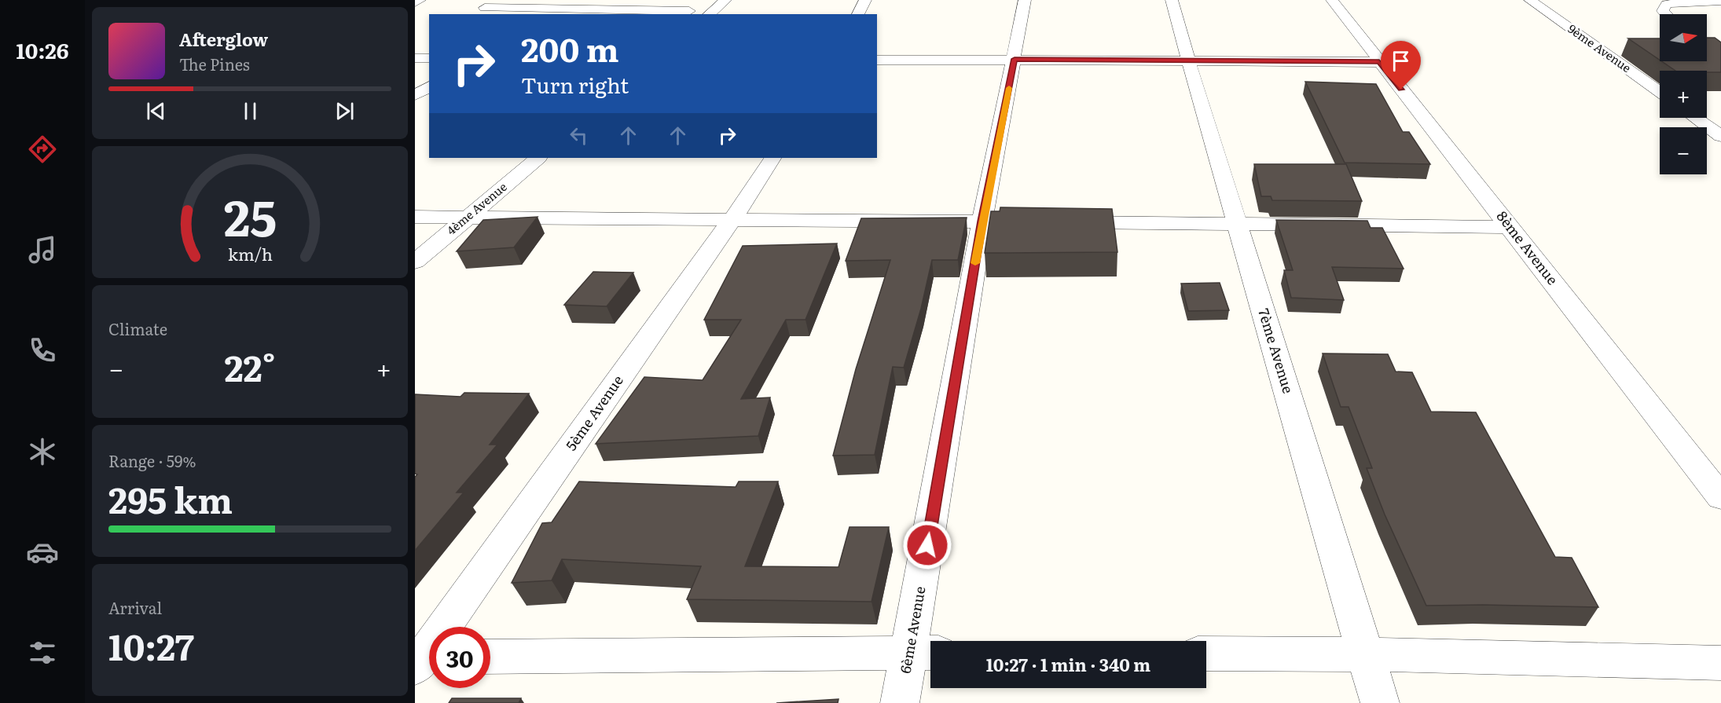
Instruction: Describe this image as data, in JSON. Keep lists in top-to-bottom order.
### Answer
{
  "streets": {
    "street": [
      "9ème Avenue",
      "4ème Avenue",
      "8ème Avenue",
      "7ème Avenue",
      "5ème Avenue",
      "6ème Avenue"
    ]
  },
  "north": "right",
  "page": {
    "tabs": "10:26",
    "map_buttons": ["+", "−"],
    "turn": ["200 m", "Turn right"],
    "song": ["Afterglow", "The Pines"],
    "tile": [
      "Climate",
      ["Range · 59%", "295 km"],
      ["Arrival", "10:27"]
    ],
    "heat": ["−", "22°", "+"],
    "limit": "30",
    "trip": "10:27 · 1 min · 340 m",
    "gauge": ["25", "km/h"]
  }
}
